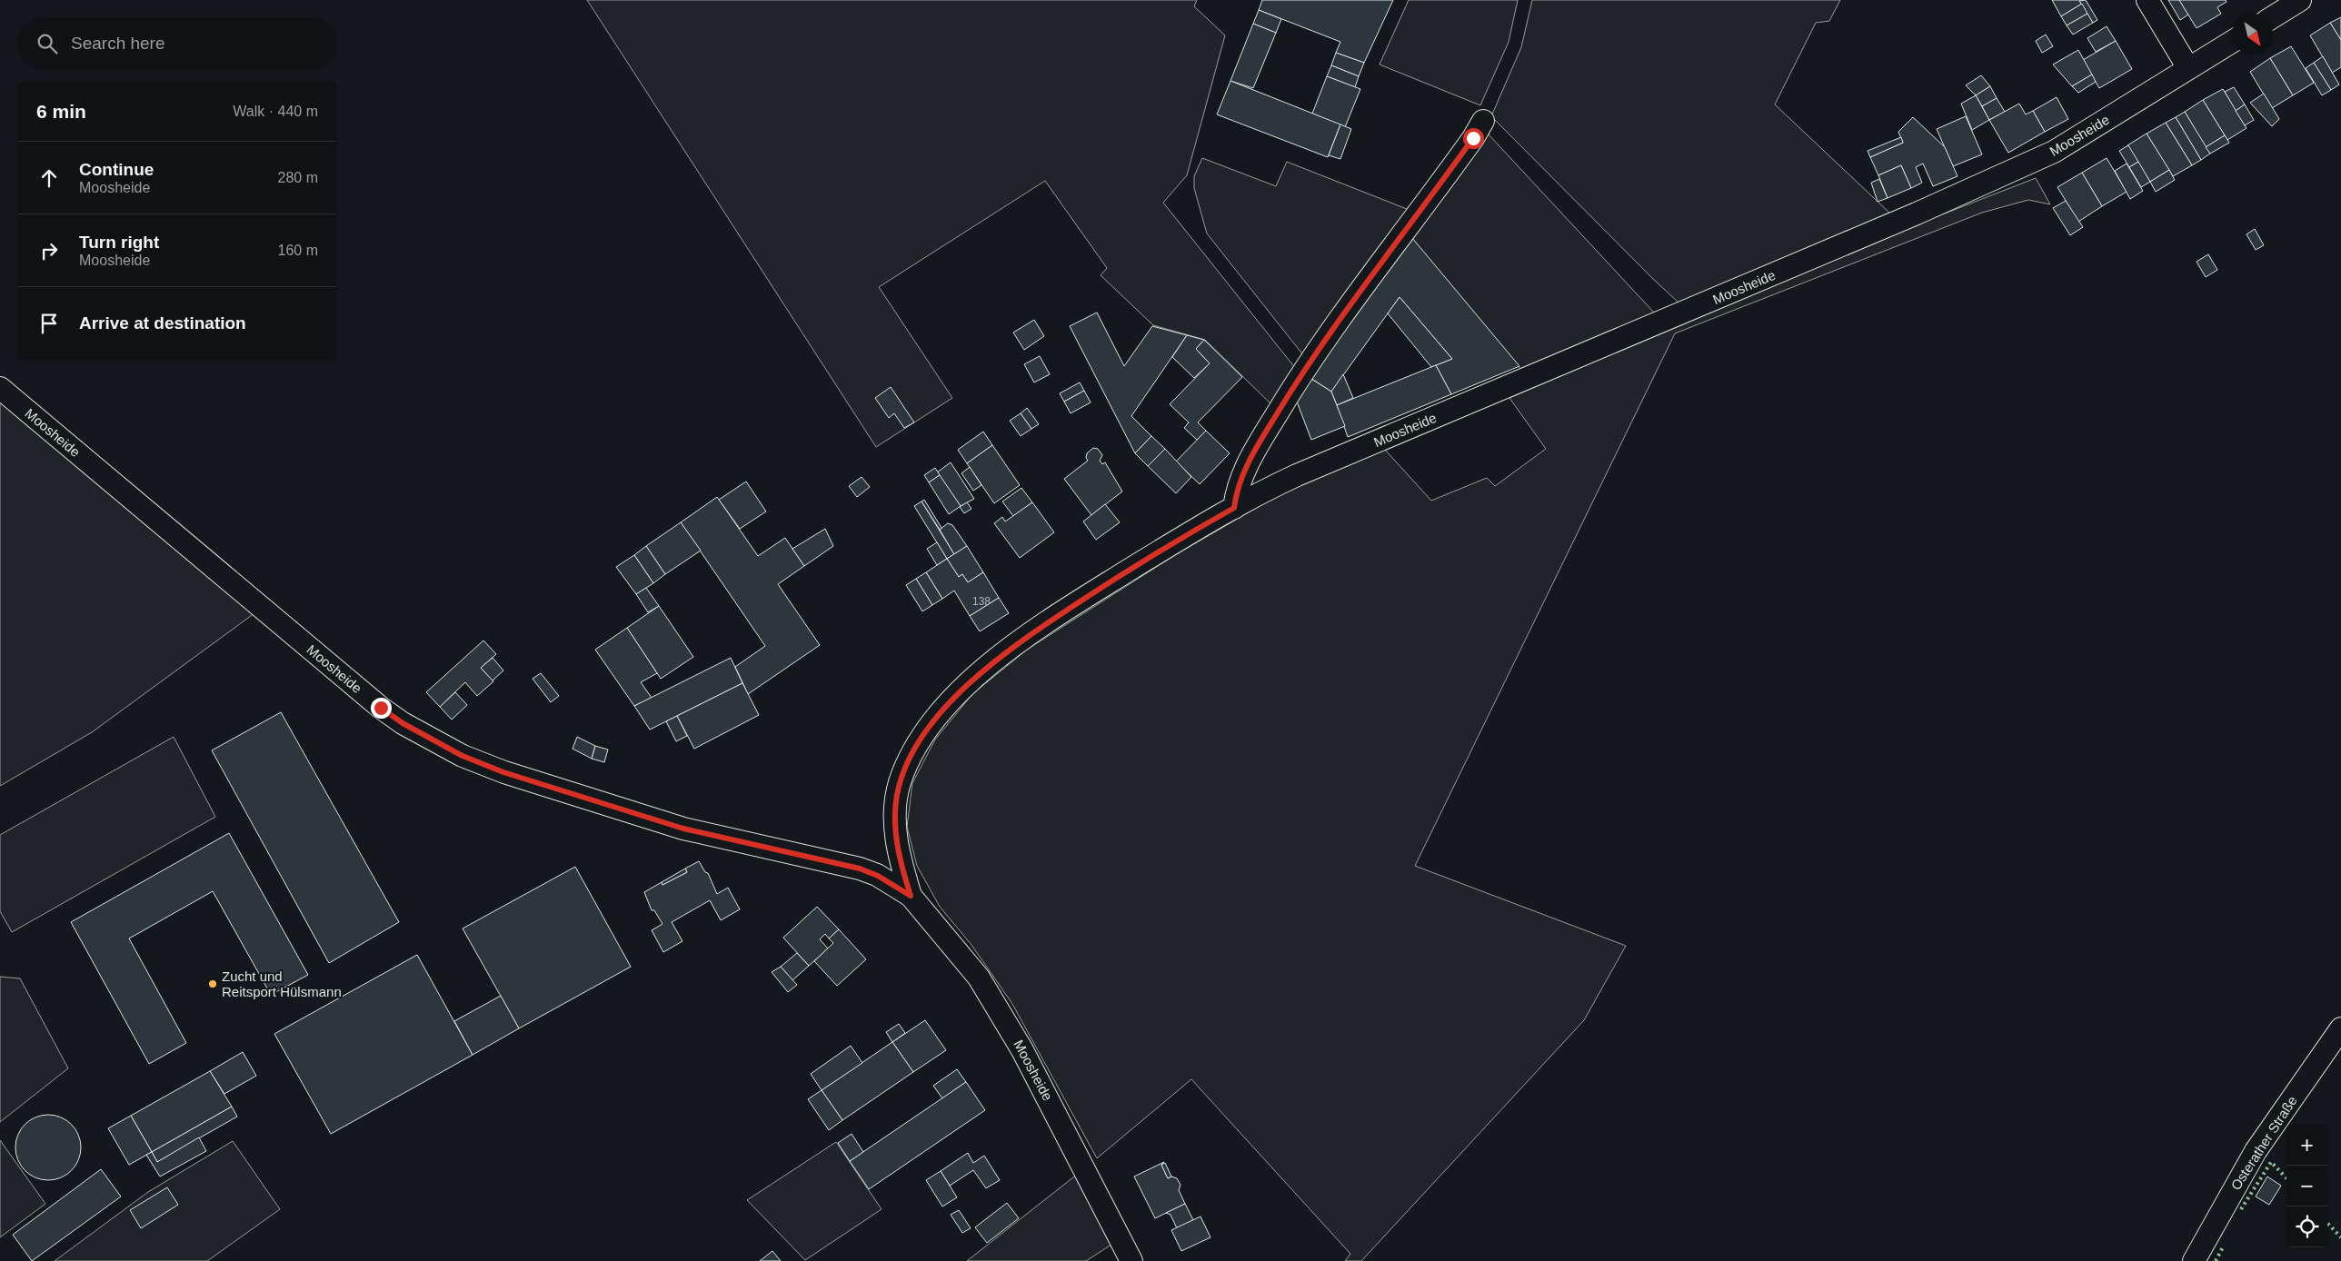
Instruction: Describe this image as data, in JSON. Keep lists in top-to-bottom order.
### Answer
{
  "streets": {
    "street": ["Moosheide", "Osterather Straße"]
  },
  "places": ["Zucht und Reitsport Hülsmann"],
  "house_numbers": ["138"],
  "north": "bottom right",
  "page": {
    "search": "Search here",
    "heading": ["6 min", "Walk · 440 m"],
    "list": [
      ["Continue", "Moosheide", "280 m"],
      ["Turn right", "Moosheide", "160 m"],
      "Arrive at destination"
    ],
    "map_buttons": ["+", "−"]
  }
}
